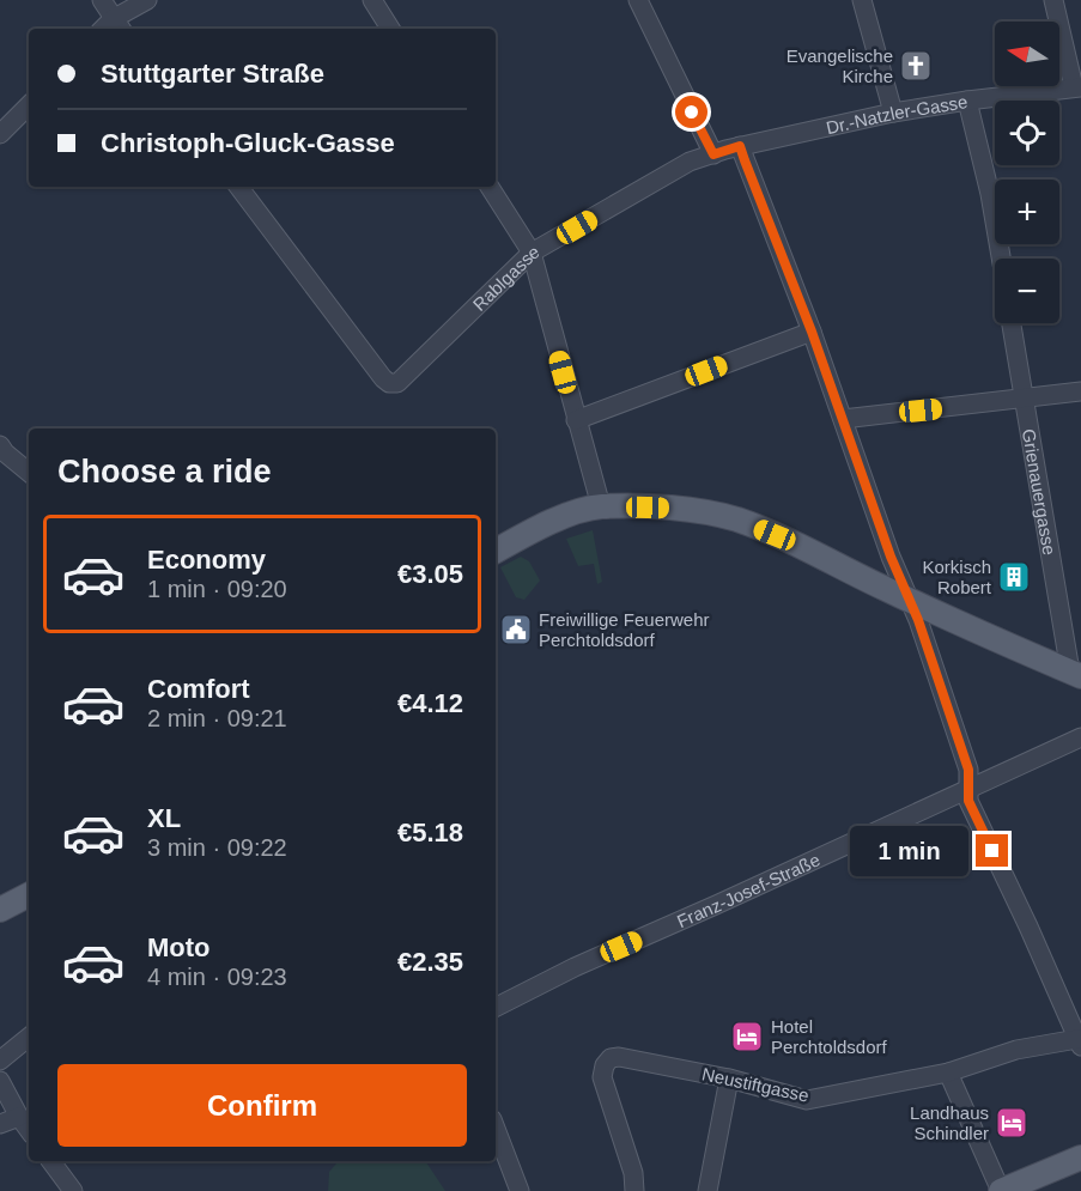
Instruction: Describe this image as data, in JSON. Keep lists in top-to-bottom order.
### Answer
{
  "streets": {
    "street": [
      "Dr.-Natzler-Gasse",
      "Rablgasse",
      "Grienauergasse",
      "Franz-Josef-Straße",
      "Neustiftgasse"
    ]
  },
  "crossings": [
    ["Dr.-Natzler-Gasse", "Rablgasse"]
  ],
  "places": {
    "church": ["Evangelische Kirche"],
    "building": ["Korkisch Robert"],
    "public building": ["Freiwillige Feuerwehr Perchtoldsdorf"],
    "hotel": ["Hotel Perchtoldsdorf", "Landhaus Schindler"]
  },
  "north": "left",
  "page": {
    "map_buttons": ["+", "−"],
    "banner": ["Stuttgarter Straße", "Christoph-Gluck-Gasse"],
    "heading": "Choose a ride",
    "list": [
      {
        "name": "Economy",
        "note": "1 min · 09:20",
        "value": "€3.05"
      },
      {
        "name": "Comfort",
        "note": "2 min · 09:21",
        "value": "€4.12"
      },
      {
        "name": "XL",
        "note": "3 min · 09:22",
        "value": "€5.18"
      },
      {
        "name": "Moto",
        "note": "4 min · 09:23",
        "value": "€2.35"
      }
    ],
    "bubble": "1 min",
    "buttons": "Confirm"
  }
}
